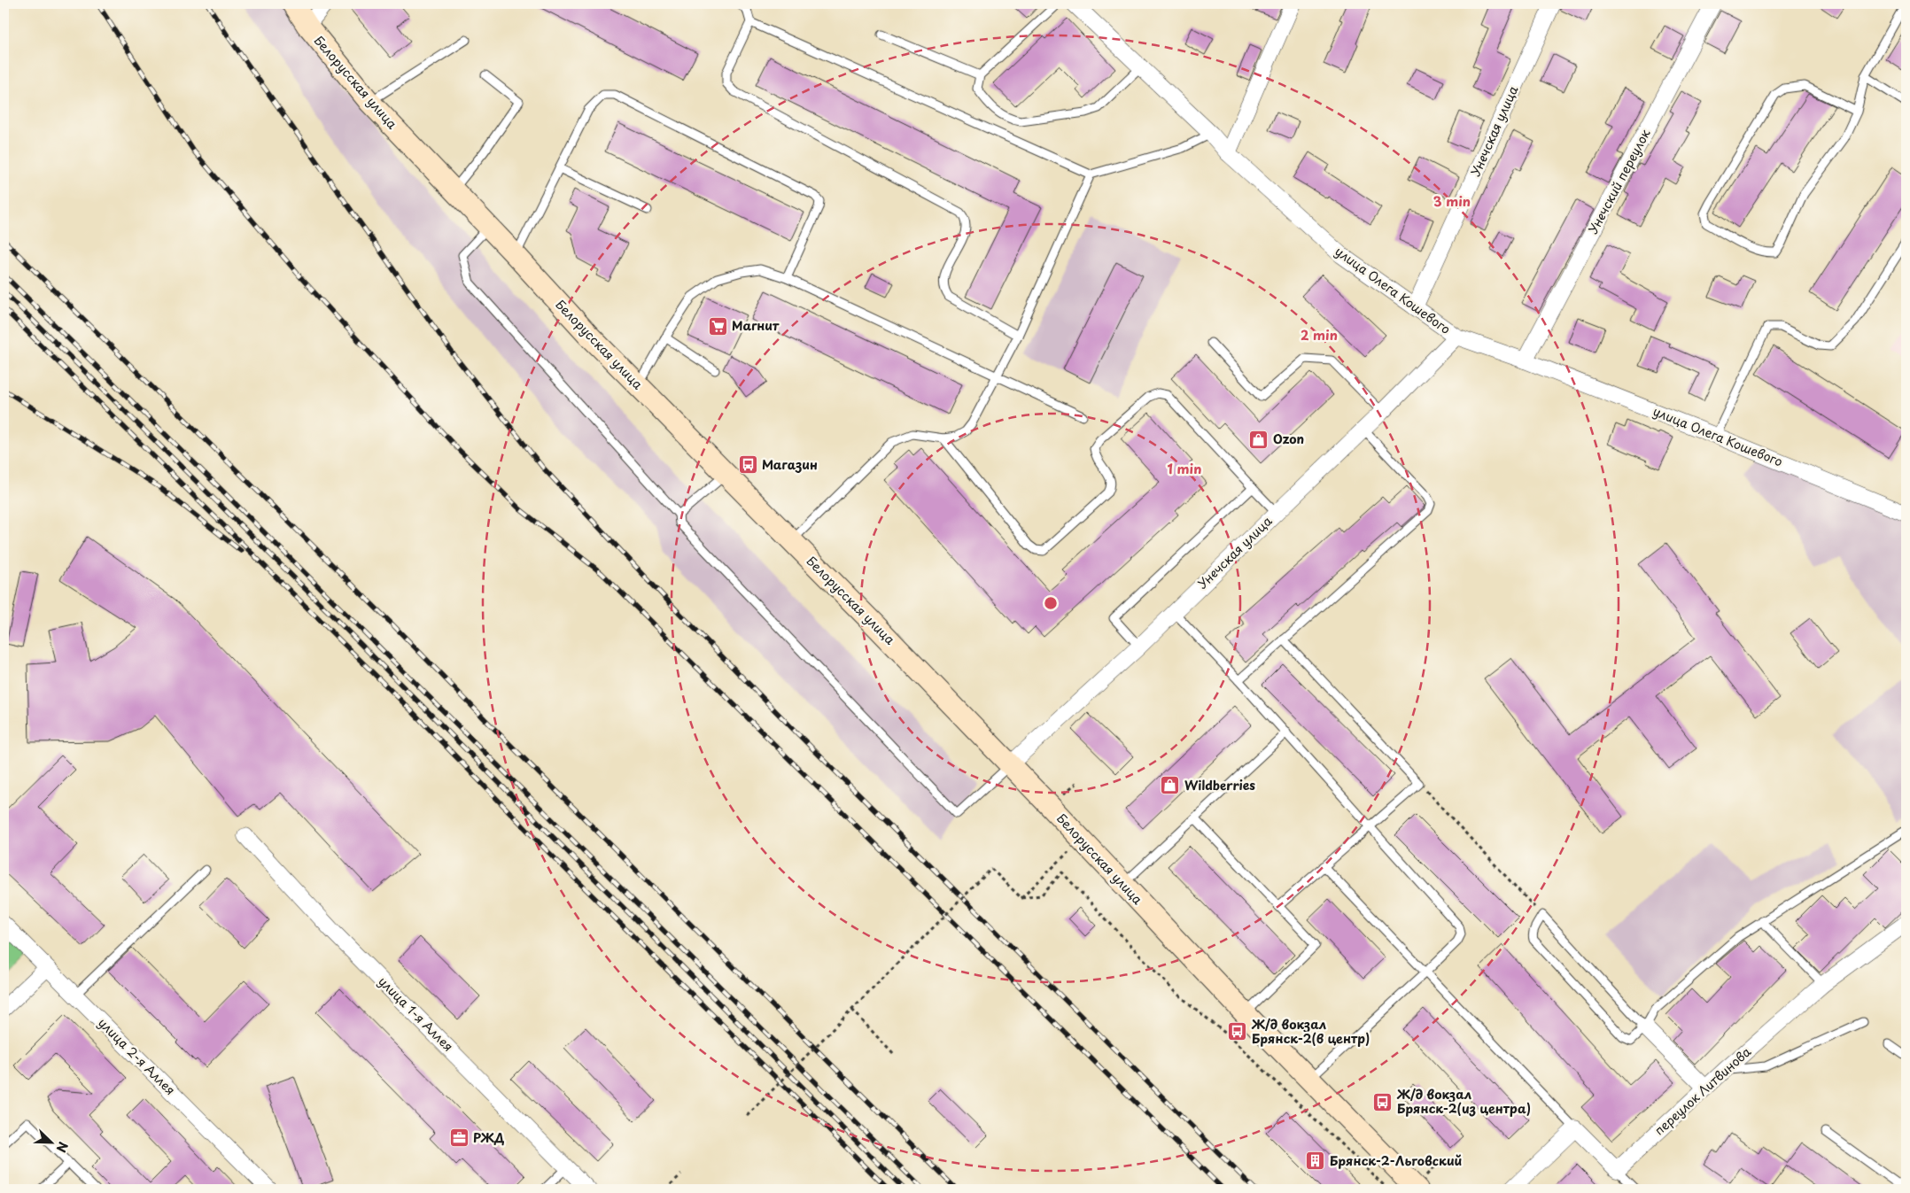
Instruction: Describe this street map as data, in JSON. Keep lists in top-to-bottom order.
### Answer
{
  "streets": {
    "main road": ["Белорусская улица"],
    "street": [
      "Унечская улица",
      "Унечский переулок",
      "улица Олега Кошевого",
      "улица 1-я Аллея",
      "улица 2-я Аллея",
      "переулок Литвинова"
    ]
  },
  "crossings": [
    ["Белорусская улица", "Унечская улица"],
    ["Унечская улица", "улица Олега Кошевого"],
    ["Унечский переулок", "улица Олега Кошевого"]
  ],
  "places": {
    "supermarket": ["Магнит"],
    "shop": ["Ozon", "Wildberries"],
    "bus stop": ["Магазин", "Ж/д вокзал Брянск-2(в центр)", "Ж/д вокзал Брянск-2(из центра)"],
    "office": ["РЖД"],
    "building": ["Брянск-2-Льговский"]
  },
  "north": "bottom right",
  "rings": ["3 min", "2 min", "1 min"]
}
